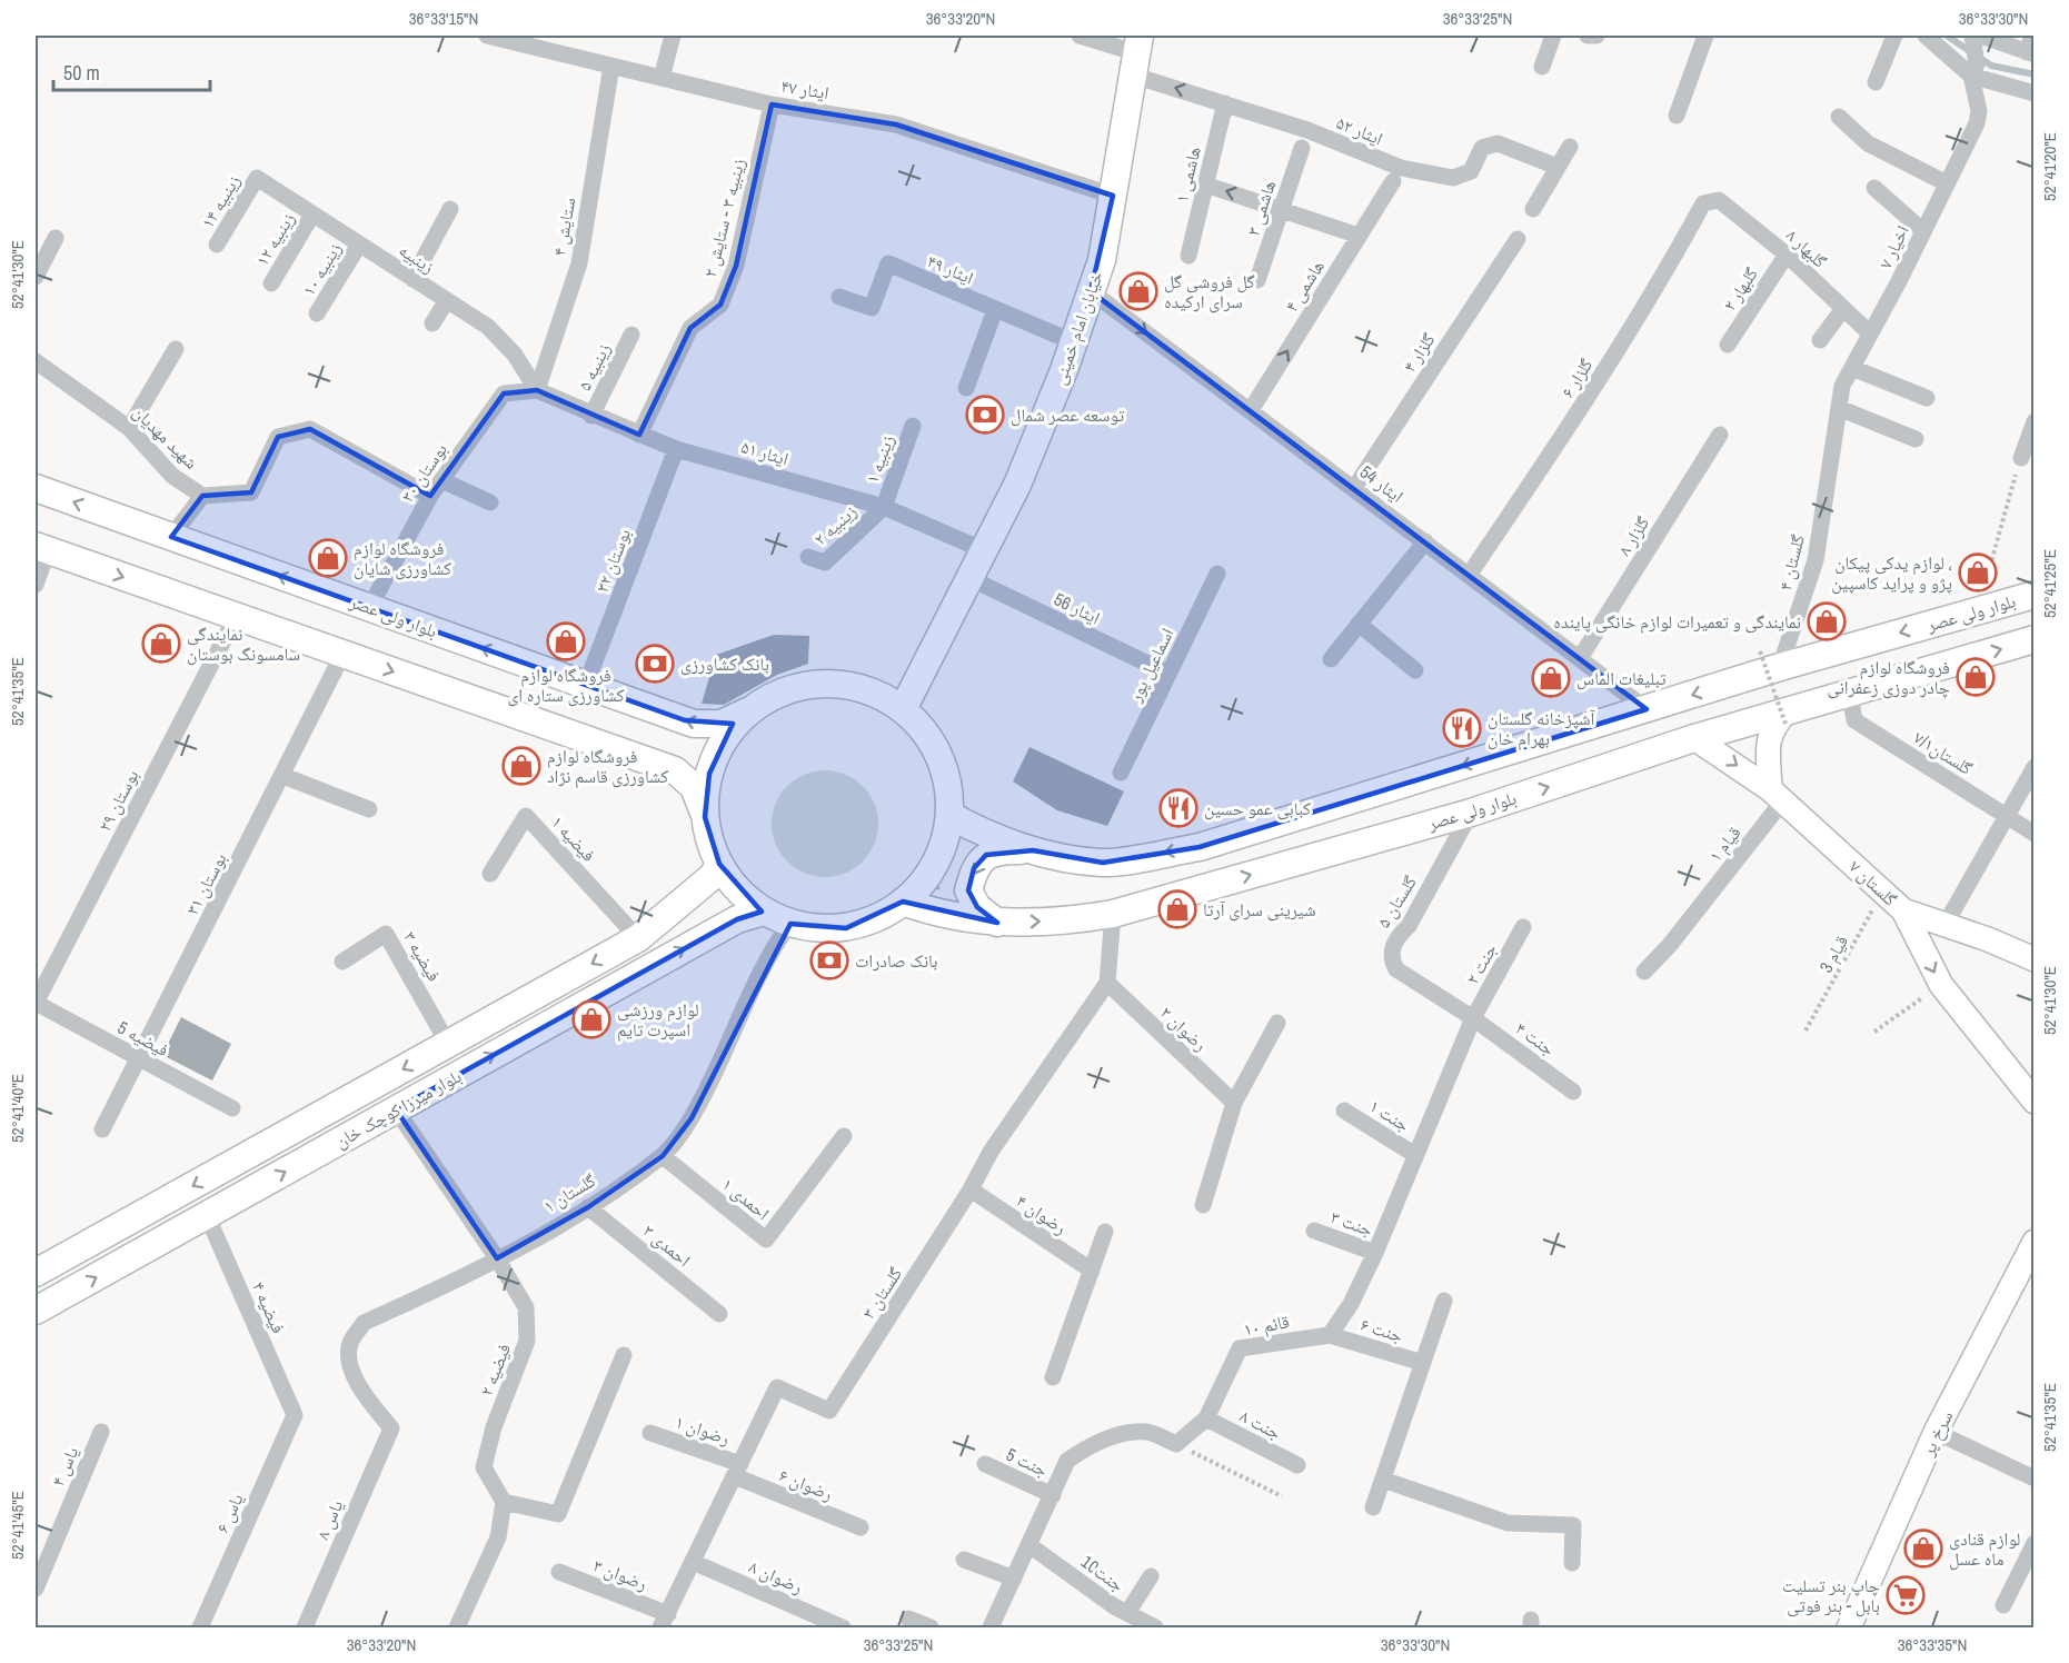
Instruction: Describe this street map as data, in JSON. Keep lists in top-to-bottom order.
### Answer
{
  "streets": {
    "main road": [
      "خیابان امام خمینی",
      "بلوار ولی عصر",
      "گلستان ۷",
      "بلوار میرزا کوچک خان",
      "سرخ پر"
    ],
    "street": [
      "ایثار ۴۷",
      "ایثار ۵۲",
      "هاشمی ۱",
      "زینبیه ۱۴",
      "هاشمی ۳",
      "زینبیه ۳ - ستایش ۲",
      "ستایش ۴",
      "زینبیه ۱۲",
      "اخیار ۷",
      "گلبهار ۸",
      "زینبیه",
      "زینبیه ۱۰",
      "ایثار ۴۹",
      "هاشمی ۴",
      "گلبهار ۲",
      "گلزار ۴",
      "زینبیه ۵",
      "گلزار ۶",
      "شهید مهدیان",
      "ایثار ۵۱",
      "زینبیه ۱",
      "بوستان ۳۰",
      "ایثار 54",
      "زینبیه ۲",
      "گلزار ۸",
      "بوستان ۳۲",
      "گلستان ۴",
      "ایثار 56",
      "اسماعیل پور",
      "گلستان۷/۱",
      "بوستان ۲۹",
      "فیضیه ۱",
      "قیام ۱",
      "بوستان ۳۱",
      "گلستان ۵",
      "فیضیه ۳",
      "جنت ۲",
      "رضوان ۲",
      "فیضیه 5",
      "جنت ۴",
      "جنت ۱",
      "گلستان ۱",
      "احمدی ۱",
      "رضوان ۴",
      "جنت ۳",
      "احمدی ۳",
      "گلستان ۳",
      "فیضیه ۴",
      "قائم ۱۰",
      "جنت ۶",
      "فیضیه ۲",
      "جنت ۸",
      "رضوان ۱",
      "جنت 5",
      "یاس ۴",
      "رضوان ۶",
      "یاس ۶",
      "یاس ۸",
      "جنت10",
      "رضوان ۳",
      "رضوان ۸"
    ],
    "path": ["قیام 3"]
  },
  "crossings": [
    ["ایثار ۴۷", "زینبیه ۳ - ستایش ۲"],
    ["ایثار ۴۷", "ستایش ۴"],
    ["ایثار ۴۷", "خیابان امام خمینی"],
    ["ایثار ۵۲", "هاشمی ۱"],
    ["ایثار ۵۲", "خیابان امام خمینی"],
    ["زینبیه ۱۴", "زینبیه"],
    ["زینبیه ۳ - ستایش ۲", "ایثار ۵۱"],
    ["ستایش ۴", "زینبیه"],
    ["ستایش ۴", "ایثار ۵۱"],
    ["ستایش ۴", "بوستان ۳۰"],
    ["زینبیه ۱۲", "زینبیه"],
    ["اخیار ۷", "گلبهار ۸"],
    ["اخیار ۷", "گلستان ۴"],
    ["گلبهار ۸", "گلبهار ۲"],
    ["گلبهار ۸", "گلزار ۶"],
    ["زینبیه", "زینبیه ۱۰"],
    ["زینبیه", "ایثار ۵۱"],
    ["زینبیه", "بوستان ۳۰"],
    ["ایثار ۴۹", "خیابان امام خمینی"],
    ["هاشمی ۴", "ایثار 54"],
    ["خیابان امام خمینی", "ایثار ۵۱"],
    ["خیابان امام خمینی", "ایثار 54"],
    ["خیابان امام خمینی", "ایثار 56"],
    ["گلزار ۴", "ایثار 54"],
    ["زینبیه ۵", "ایثار ۵۱"],
    ["گلزار ۶", "ایثار 54"],
    ["شهید مهدیان", "بوستان ۳۰"],
    ["ایثار ۵۱", "زینبیه ۱"],
    ["ایثار ۵۱", "بوستان ۳۰"],
    ["ایثار ۵۱", "زینبیه ۲"],
    ["ایثار ۵۱", "بوستان ۳۲"],
    ["زینبیه ۱", "زینبیه ۲"],
    ["بوستان ۳۰", "بلوار ولی عصر"],
    ["ایثار 54", "گلزار ۸"],
    ["ایثار 54", "بلوار ولی عصر"],
    ["بوستان ۳۲", "بلوار ولی عصر"],
    ["گلستان ۴", "بلوار ولی عصر"],
    ["ایثار 56", "اسماعیل پور"],
    ["بلوار ولی عصر", "گلستان۷/۱"],
    ["بلوار ولی عصر", "گلستان ۷"],
    ["بلوار ولی عصر", "گلستان ۵"],
    ["بوستان ۲۹", "فیضیه 5"],
    ["فیضیه ۱", "بلوار میرزا کوچک خان"],
    ["قیام ۱", "گلستان ۷"],
    ["گلستان ۷", "قیام 3"],
    ["بوستان ۳۱", "فیضیه 5"],
    ["گلستان ۵", "جنت ۲"],
    ["گلستان ۵", "جنت ۴"],
    ["فیضیه ۳", "بلوار میرزا کوچک خان"],
    ["جنت ۲", "جنت ۴"],
    ["رضوان ۲", "گلستان ۳"],
    ["بلوار میرزا کوچک خان", "فیضیه ۴"],
    ["بلوار میرزا کوچک خان", "فیضیه ۲"],
    ["گلستان ۱", "احمدی ۱"],
    ["گلستان ۱", "احمدی ۳"],
    ["گلستان ۱", "فیضیه ۲"],
    ["گلستان ۱", "یاس ۸"],
    ["رضوان ۴", "گلستان ۳"],
    ["گلستان ۳", "رضوان ۱"],
    ["گلستان ۳", "رضوان ۶"],
    ["گلستان ۳", "رضوان ۳"],
    ["گلستان ۳", "رضوان ۸"],
    ["فیضیه ۴", "یاس ۶"],
    ["قائم ۱۰", "جنت ۶"],
    ["قائم ۱۰", "جنت ۸"],
    ["رضوان ۱", "رضوان ۶"]
  ],
  "one_way": ["هاشمی ۴"],
  "places": {
    "shop": [
      "گل فروشی گل سرای ارکیده",
      "فروشگاه لوازم کشاورزی شایان",
      "لوازم یدکی پیکان ، پژو و پراید کاسپین",
      "نمایندگی و تعمیرات لوازم خانگی پاینده",
      "فروشگاه لوازم کشاورزی ستاره ای",
      "نمایندگی سامسونگ بوستان",
      "فروشگاه لوازم چادر دوزی زعفرانی",
      "تبلیغات الماس",
      "فروشگاه لوازم کشاورزی قاسم نژاد",
      "شیرینی سرای آرتا",
      "لوازم ورزشی اسپرت تایم",
      "لوازم قنادی ماه عسل"
    ],
    "bank": ["توسعه عصر شمال", "بانک کشاورزی", "بانک صادرات"],
    "restaurant": ["آشپزخانه گلستان بهرام خان", "کبابی عمو حسین"],
    "supermarket": ["چاپ بنر تسلیت بابل - بنر فوتی"]
  },
  "scale_bar": "50 m",
  "coordinates": [
    "36°33'15\"N",
    "36°33'20\"N",
    "36°33'25\"N",
    "36°33'30\"N",
    "52°41'20\"E",
    "52°41'30\"E",
    "52°41'25\"E",
    "52°41'35\"E",
    "52°41'40\"E",
    "52°41'45\"E",
    "36°33'35\"N"
  ]
}
